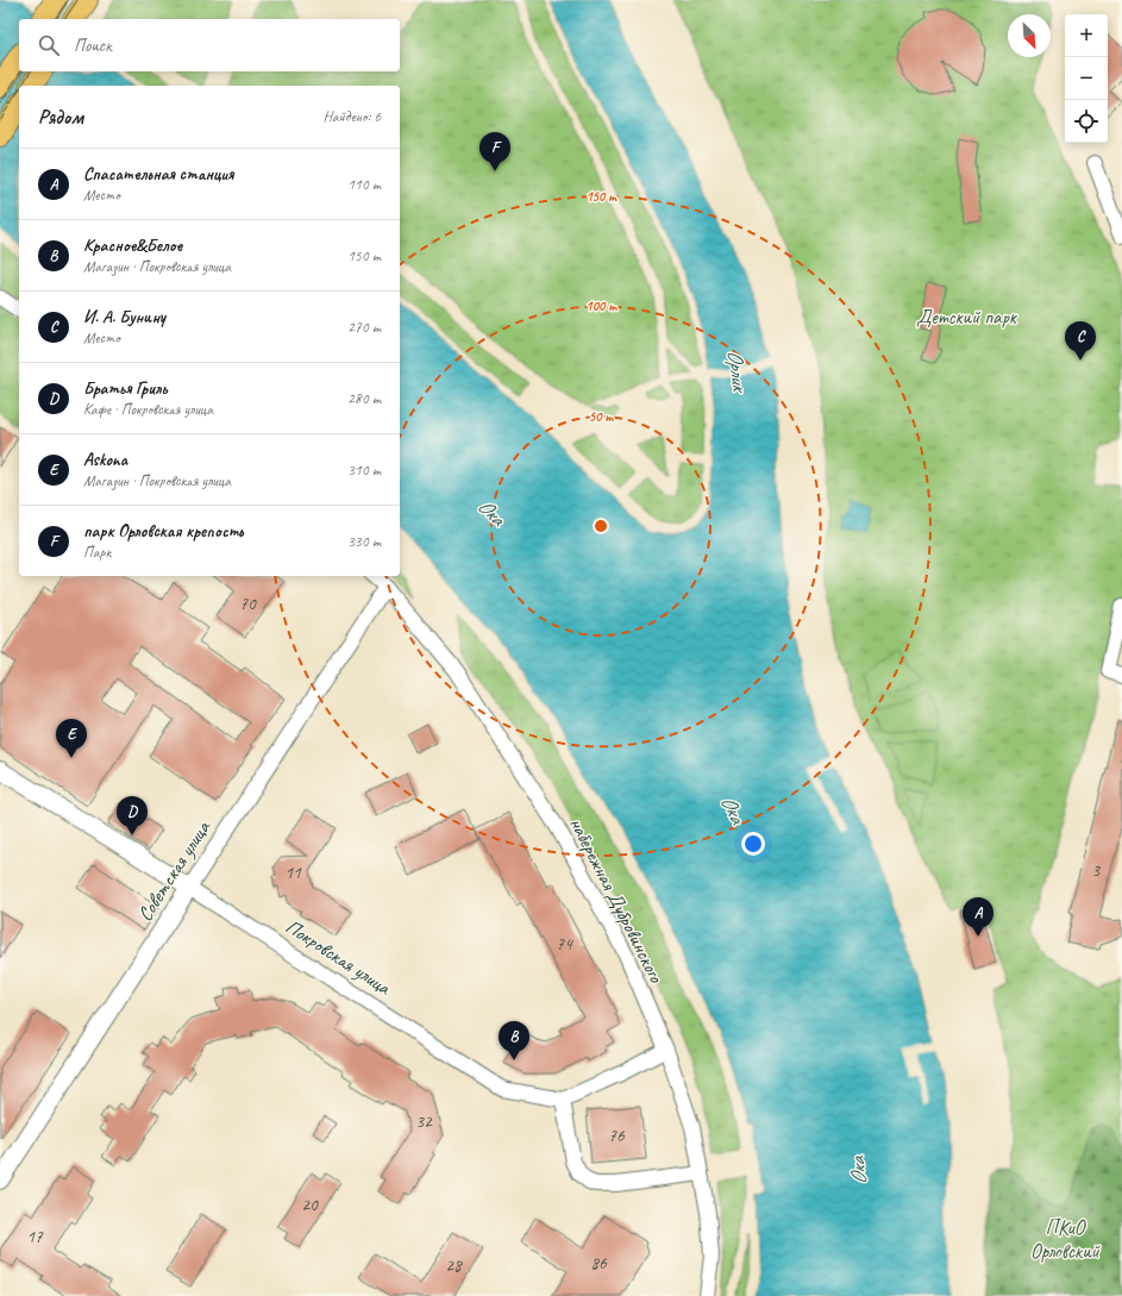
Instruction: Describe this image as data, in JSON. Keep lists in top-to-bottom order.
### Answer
{
  "streets": {
    "street": ["Советская улица", "набережная Дубровинского", "Покровская улица"]
  },
  "crossings": [
    ["Советская улица", "набережная Дубровинского"],
    ["Советская улица", "Покровская улица"]
  ],
  "water": ["Орлик", "Ока"],
  "parks": ["Детский парк", "ПКиО Орловский"],
  "house_numbers": [
    "70",
    "3",
    "11",
    "74",
    "32",
    "76",
    "20",
    "17",
    "86",
    "28"
  ],
  "north": "bottom right",
  "page": {
    "map_buttons": ["+", "−"],
    "search": "Поиск",
    "heading": ["Рядом", "Найдено: 6"],
    "pins": [
      "F",
      "C",
      "E",
      "D",
      "A",
      "B"
    ],
    "list": [
      {
        "mark": "A",
        "name": "Спасательная станция",
        "note": "Место",
        "value": "110 m"
      },
      {
        "mark": "B",
        "name": "Красное&Белое",
        "note": "Магазин · Покровская улица",
        "value": "150 m"
      },
      {
        "mark": "C",
        "name": "И. А. Бунину",
        "note": "Место",
        "value": "270 m"
      },
      {
        "mark": "D",
        "name": "Братья Гриль",
        "note": "Кафе · Покровская улица",
        "value": "280 m"
      },
      {
        "mark": "E",
        "name": "Askona",
        "note": "Магазин · Покровская улица",
        "value": "310 m"
      },
      {
        "mark": "F",
        "name": "парк Орловская крепость",
        "note": "Парк",
        "value": "330 m"
      }
    ]
  },
  "rings": ["150 m", "100 m", "50 m"]
}
